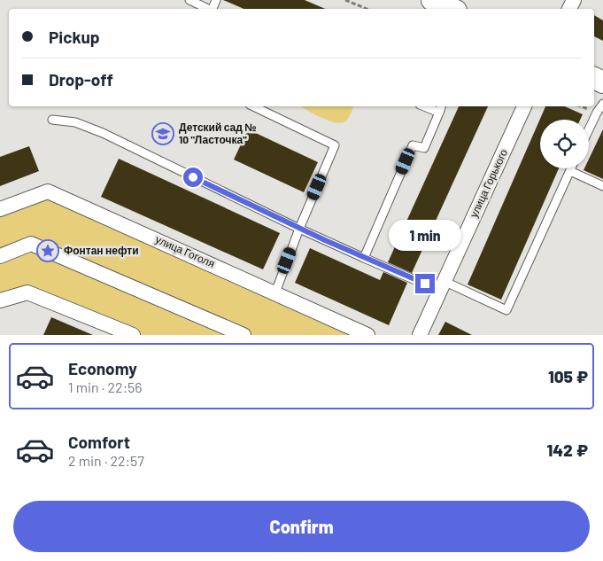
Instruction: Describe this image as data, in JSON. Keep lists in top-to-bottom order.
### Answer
{
  "streets": {
    "street": ["улица Горького", "улица Гоголя"]
  },
  "places": {
    "school or university": ["Детский сад № 10 \"Ласточка\""],
    "place": ["Фонтан нефти"]
  },
  "page": {
    "banner": ["Pickup", "Drop-off"],
    "bubble": "1 min",
    "list": [
      {
        "name": "Economy",
        "note": "1 min · 22:56",
        "value": "105 ₽"
      },
      {
        "name": "Comfort",
        "note": "2 min · 22:57",
        "value": "142 ₽"
      }
    ],
    "buttons": "Confirm"
  }
}
